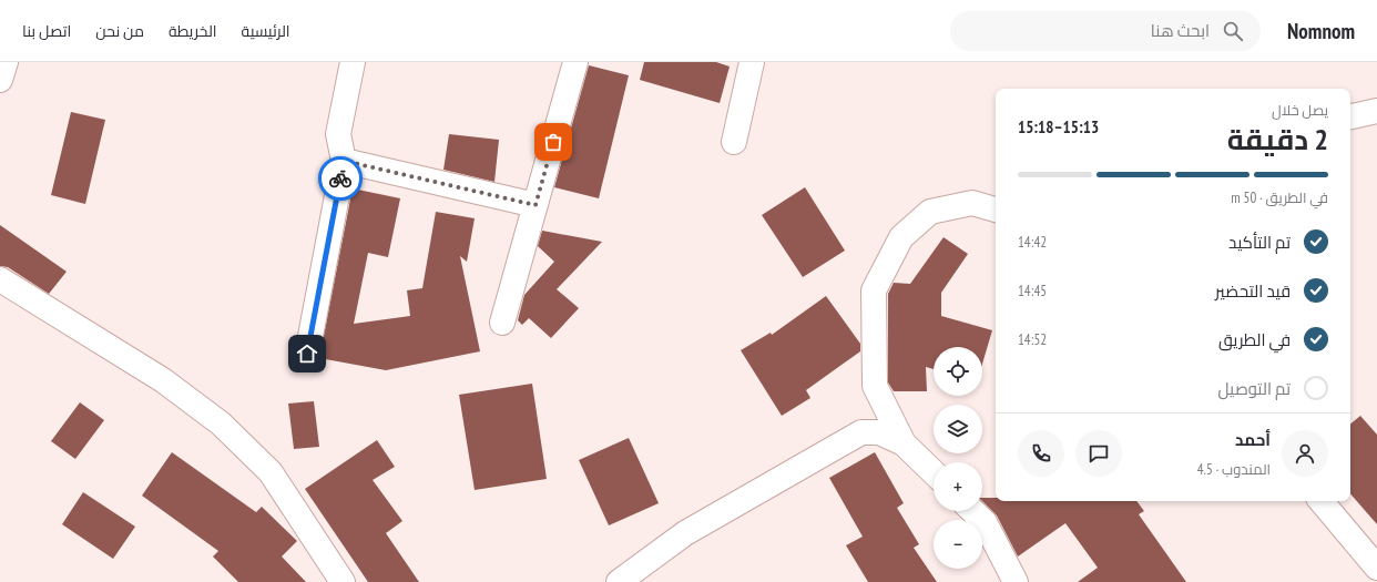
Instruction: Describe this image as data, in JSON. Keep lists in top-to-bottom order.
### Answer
{
  "page": {
    "header": "Nomnom",
    "search": "ابحث هنا",
    "nav": [
      "الرئيسية",
      "الخريطة",
      "من نحن",
      "اتصل بنا"
    ],
    "heading": ["2 دقيقة", "يصل خلال", "15:13–15:18"],
    "panel": ["أحمد", "المندوب · 4.5"],
    "bar": "في الطريق · 50 m",
    "list": [
      ["تم التأكيد", "14:42"],
      ["قيد التحضير", "14:45"],
      ["في الطريق", "14:52"],
      "تم التوصيل"
    ],
    "map_buttons": ["+", "−"]
  }
}
